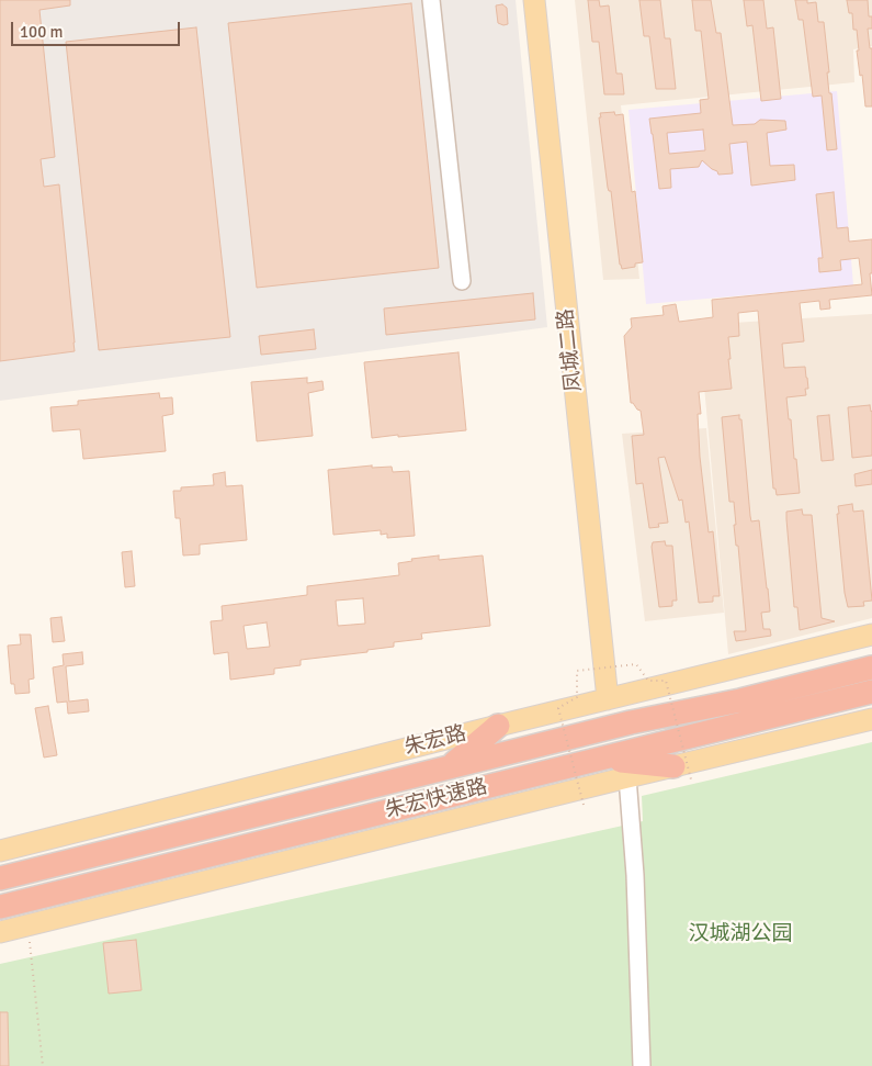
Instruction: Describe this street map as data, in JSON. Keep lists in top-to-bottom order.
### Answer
{
  "streets": {
    "highway": ["朱宏快速路"],
    "main road": ["凤城二路", "朱宏路"]
  },
  "crossings": [
    ["凤城二路", "朱宏路"]
  ],
  "parks": ["汉城湖公园"],
  "scale_bar": "100 m"
}
